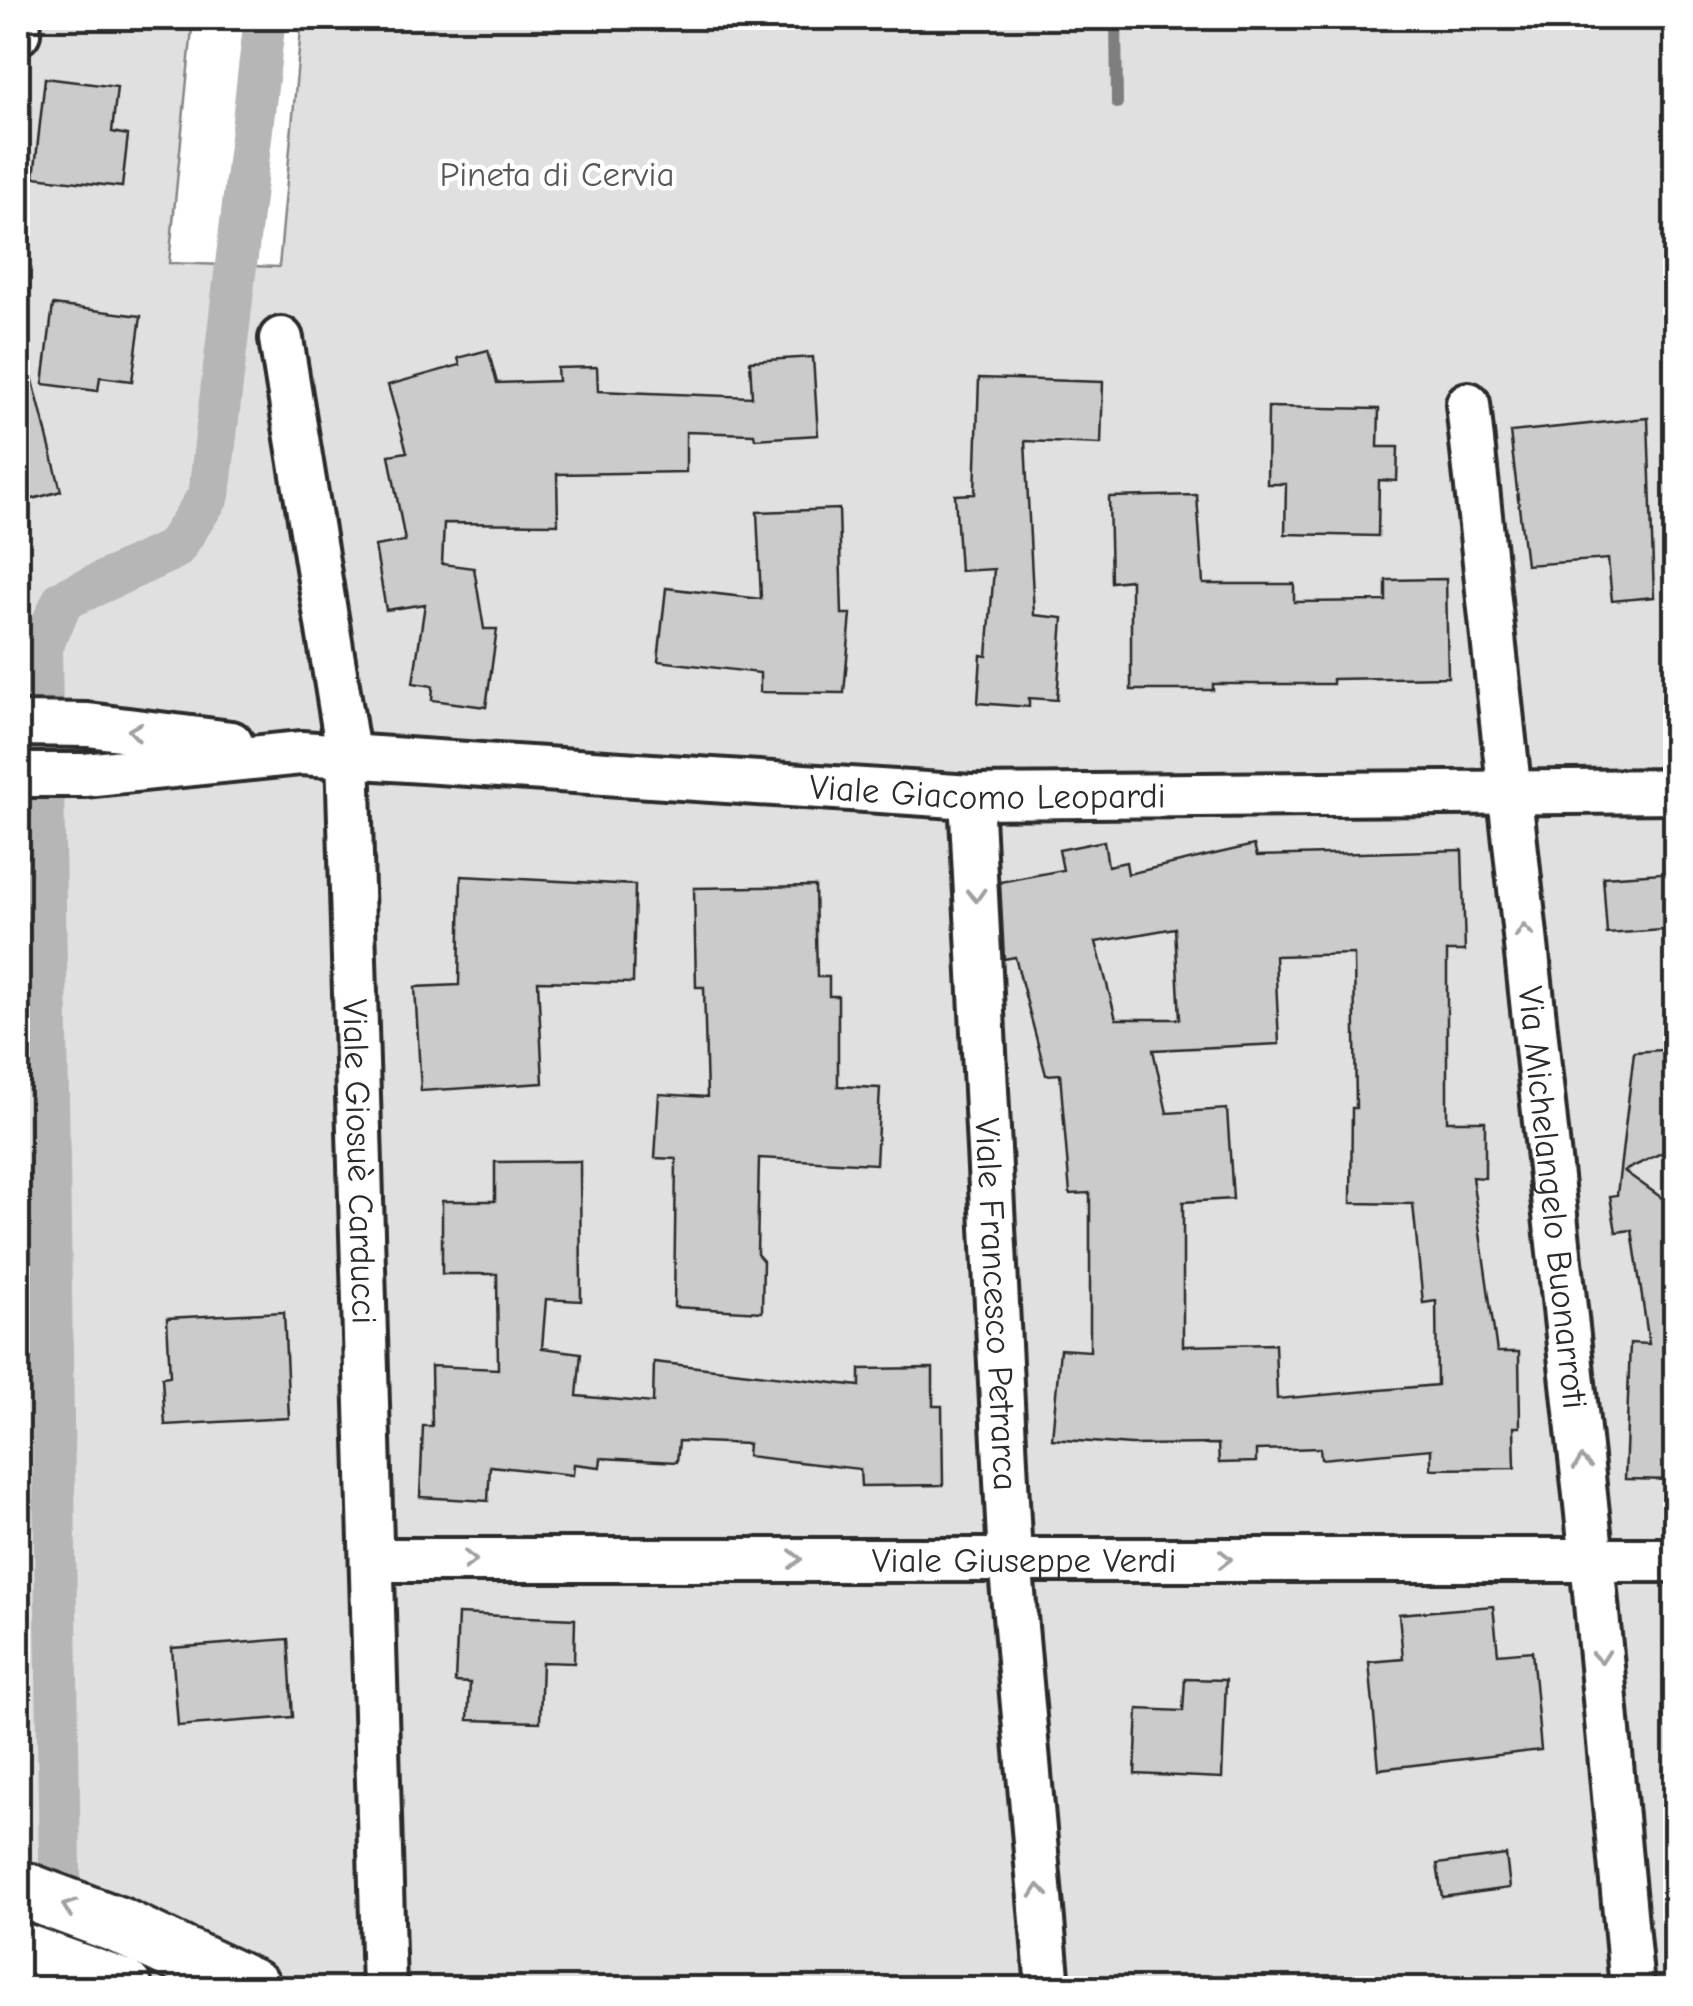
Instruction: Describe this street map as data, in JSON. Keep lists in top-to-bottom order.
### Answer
{
  "streets": {
    "street": [
      "Viale Giacomo Leopardi",
      "Viale Giosuè Carducci",
      "Via Michelangelo Buonarroti",
      "Viale Francesco Petrarca",
      "Viale Giuseppe Verdi"
    ]
  },
  "crossings": [
    ["Viale Giacomo Leopardi", "Viale Giosuè Carducci"],
    ["Viale Giacomo Leopardi", "Via Michelangelo Buonarroti"],
    ["Viale Giacomo Leopardi", "Viale Francesco Petrarca"],
    ["Viale Giosuè Carducci", "Viale Giuseppe Verdi"],
    ["Via Michelangelo Buonarroti", "Viale Giuseppe Verdi"],
    ["Viale Francesco Petrarca", "Viale Giuseppe Verdi"]
  ],
  "one_way": ["Viale Giuseppe Verdi"],
  "parks": ["Pineta di Cervia"]
}
